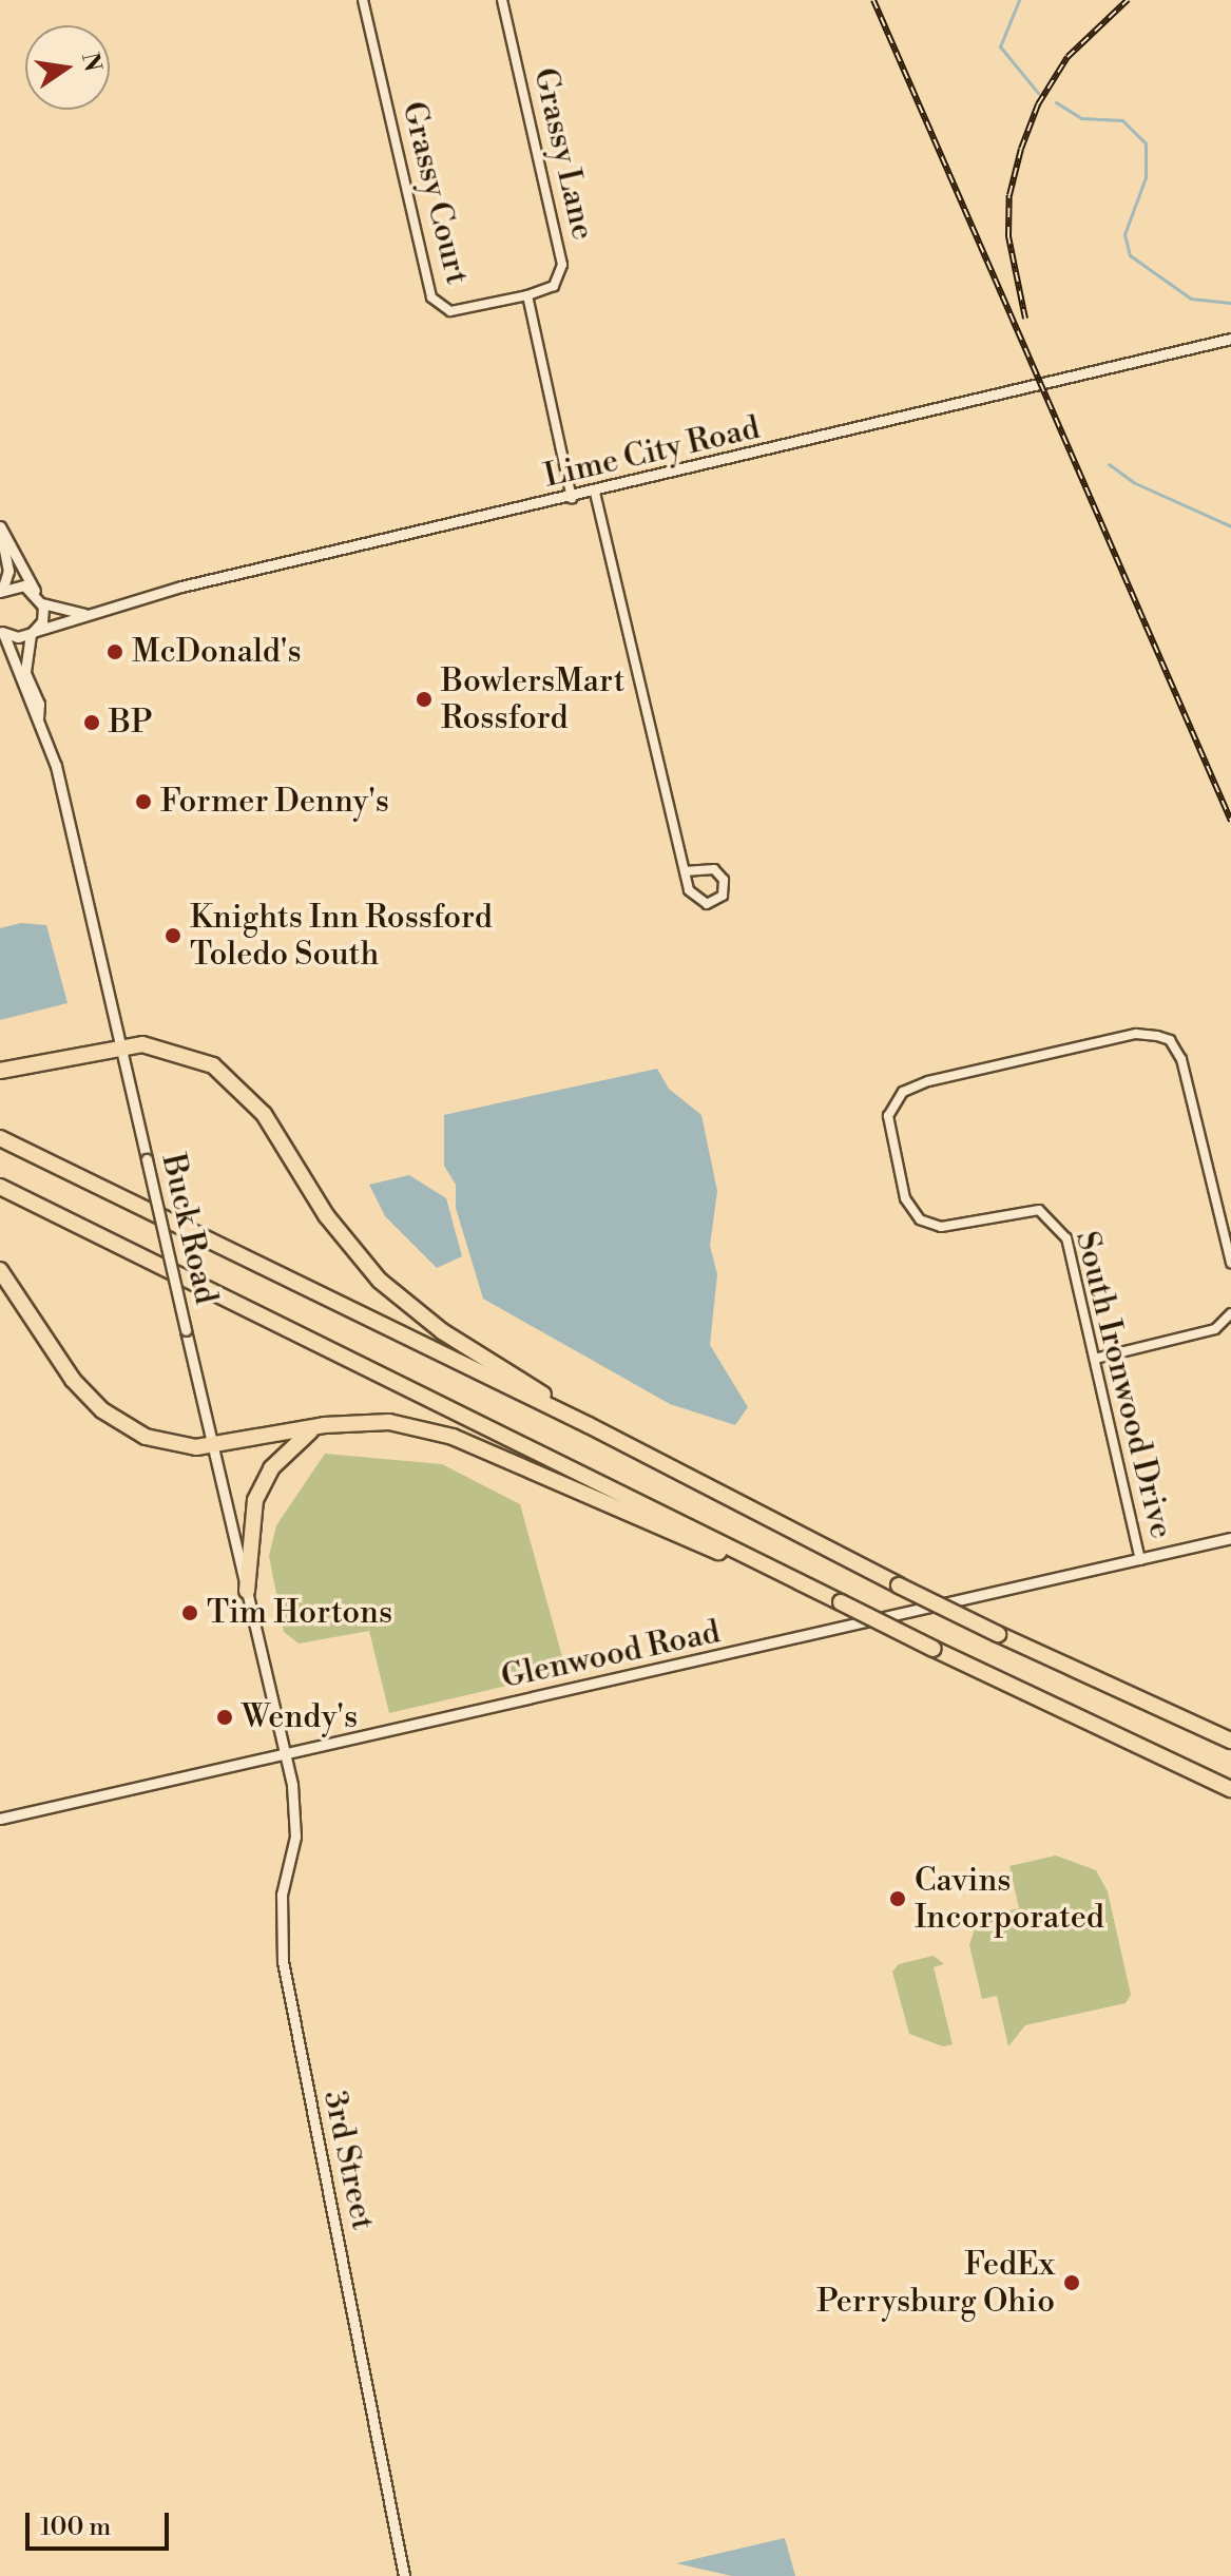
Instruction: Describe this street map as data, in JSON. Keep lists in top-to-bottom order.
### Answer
{
  "streets": {
    "street": [
      "Grassy Lane",
      "Grassy Court",
      "Lime City Road",
      "Buck Road",
      "South Ironwood Drive",
      "Glenwood Road",
      "3rd Street"
    ]
  },
  "crossings": [
    ["Grassy Lane", "Grassy Court"],
    ["Lime City Road", "Buck Road"],
    ["Buck Road", "Glenwood Road"],
    ["Buck Road", "3rd Street"],
    ["South Ironwood Drive", "Glenwood Road"],
    ["Glenwood Road", "3rd Street"]
  ],
  "places": [
    "McDonald's",
    "BowlersMart Rossford",
    "BP",
    "Former Denny's",
    "Knights Inn Rossford Toledo South",
    "Tim Hortons",
    "Wendy's",
    "Cavins Incorporated",
    "FedEx Perrysburg Ohio"
  ],
  "scale_bar": "100 m",
  "north": "right"
}
